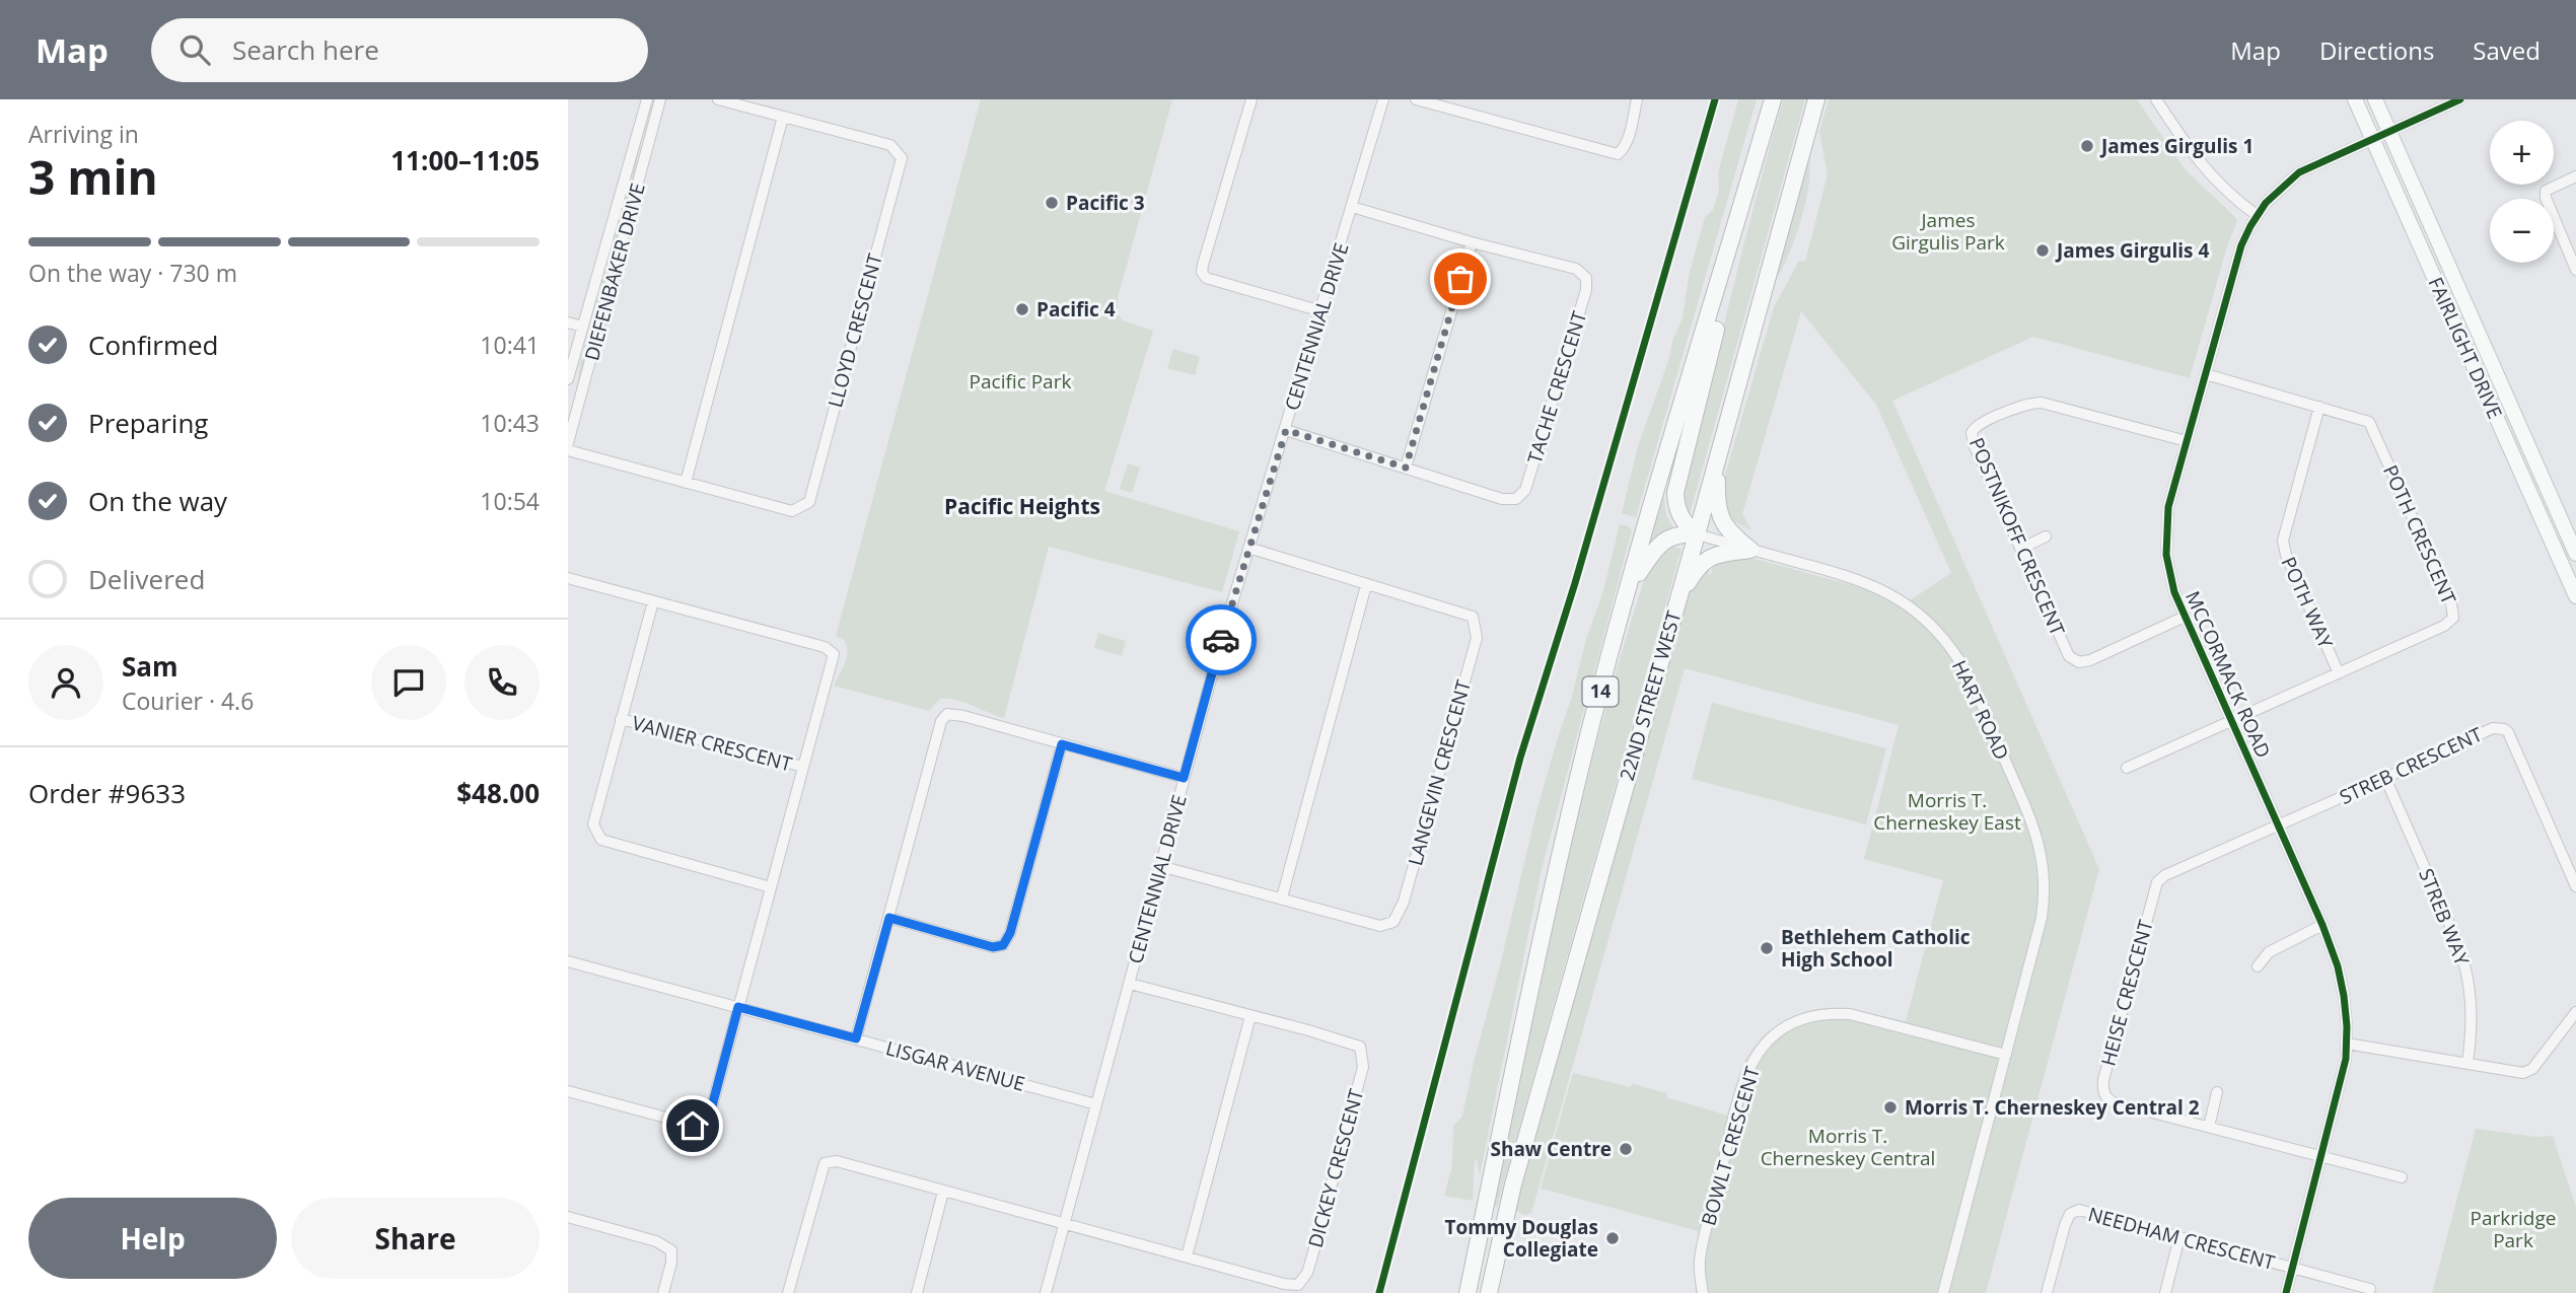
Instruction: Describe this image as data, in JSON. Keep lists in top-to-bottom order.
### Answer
{
  "streets": {
    "highway": ["14", "22ND STREET WEST"],
    "main road": ["FAIRLIGHT DRIVE"],
    "street": [
      "DIEFENBAKER DRIVE",
      "CENTENNIAL DRIVE",
      "LLOYD CRESCENT",
      "TACHE CRESCENT",
      "POTH CRESCENT",
      "POSTNIKOFF CRESCENT",
      "POTH WAY",
      "MCCORMACK ROAD",
      "HART ROAD",
      "VANIER CRESCENT",
      "STREB CRESCENT",
      "LANGEVIN CRESCENT",
      "STREB WAY",
      "HEISE CRESCENT",
      "LISGAR AVENUE",
      "BOWLT CRESCENT",
      "DICKEY CRESCENT",
      "NEEDHAM CRESCENT"
    ]
  },
  "crossings": [
    ["CENTENNIAL DRIVE", "TACHE CRESCENT"],
    ["CENTENNIAL DRIVE", "LANGEVIN CRESCENT"],
    ["CENTENNIAL DRIVE", "LISGAR AVENUE"],
    ["CENTENNIAL DRIVE", "DICKEY CRESCENT"],
    ["FAIRLIGHT DRIVE", "MCCORMACK ROAD"],
    ["POTH CRESCENT", "POTH WAY"],
    ["POTH CRESCENT", "MCCORMACK ROAD"],
    ["POSTNIKOFF CRESCENT", "MCCORMACK ROAD"],
    ["MCCORMACK ROAD", "STREB CRESCENT"],
    ["MCCORMACK ROAD", "HEISE CRESCENT"],
    ["MCCORMACK ROAD", "NEEDHAM CRESCENT"],
    ["22ND STREET WEST", "HART ROAD"],
    ["HART ROAD", "BOWLT CRESCENT"],
    ["VANIER CRESCENT", "LISGAR AVENUE"],
    ["STREB CRESCENT", "STREB WAY"],
    ["STREB CRESCENT", "HEISE CRESCENT"]
  ],
  "districts": ["Pacific Heights"],
  "parks": [
    "James Girgulis Park",
    "Pacific Park",
    "Morris T. Cherneskey East",
    "Morris T. Cherneskey Central",
    "Parkridge Park"
  ],
  "places": [
    "James Girgulis 1",
    "Pacific 3",
    "James Girgulis 4",
    "Pacific 4",
    "Bethlehem Catholic High School",
    "Morris T. Cherneskey Central 2",
    "Shaw Centre",
    "Tommy Douglas Collegiate"
  ],
  "page": {
    "header": "Map",
    "search": "Search here",
    "nav": ["Map", "Directions", "Saved"],
    "heading": ["3 min", "Arriving in", "11:00–11:05"],
    "panel": [
      "Sam",
      "Courier · 4.6",
      "Order #9633",
      "$48.00"
    ],
    "map_buttons": ["+", "−"],
    "bar": "On the way · 730 m",
    "list": [
      ["Confirmed", "10:41"],
      ["Preparing", "10:43"],
      ["On the way", "10:54"],
      "Delivered"
    ],
    "buttons": ["Help", "Share"]
  }
}
